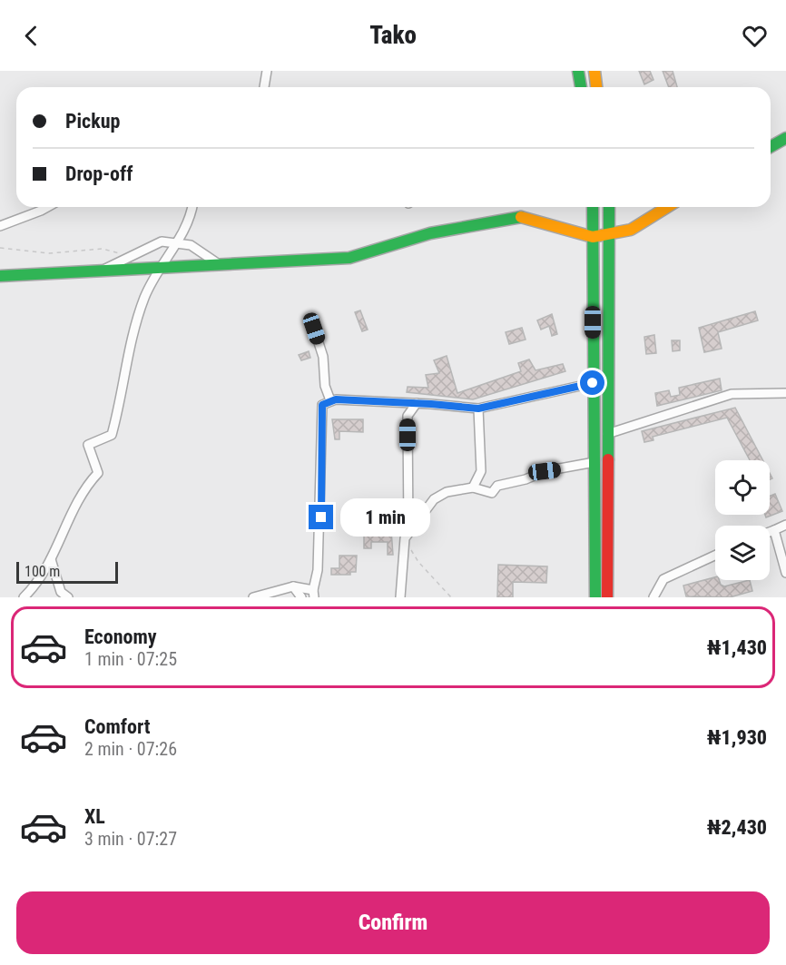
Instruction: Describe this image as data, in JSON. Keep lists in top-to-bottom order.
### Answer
{
  "scale_bar": "100 m",
  "page": {
    "header": "Tako",
    "banner": ["Pickup", "Drop-off"],
    "bubble": "1 min",
    "scale": "100 m",
    "list": [
      {
        "name": "Economy",
        "note": "1 min · 07:25",
        "value": "₦1,430"
      },
      {
        "name": "Comfort",
        "note": "2 min · 07:26",
        "value": "₦1,930"
      },
      {
        "name": "XL",
        "note": "3 min · 07:27",
        "value": "₦2,430"
      }
    ],
    "buttons": "Confirm"
  }
}
